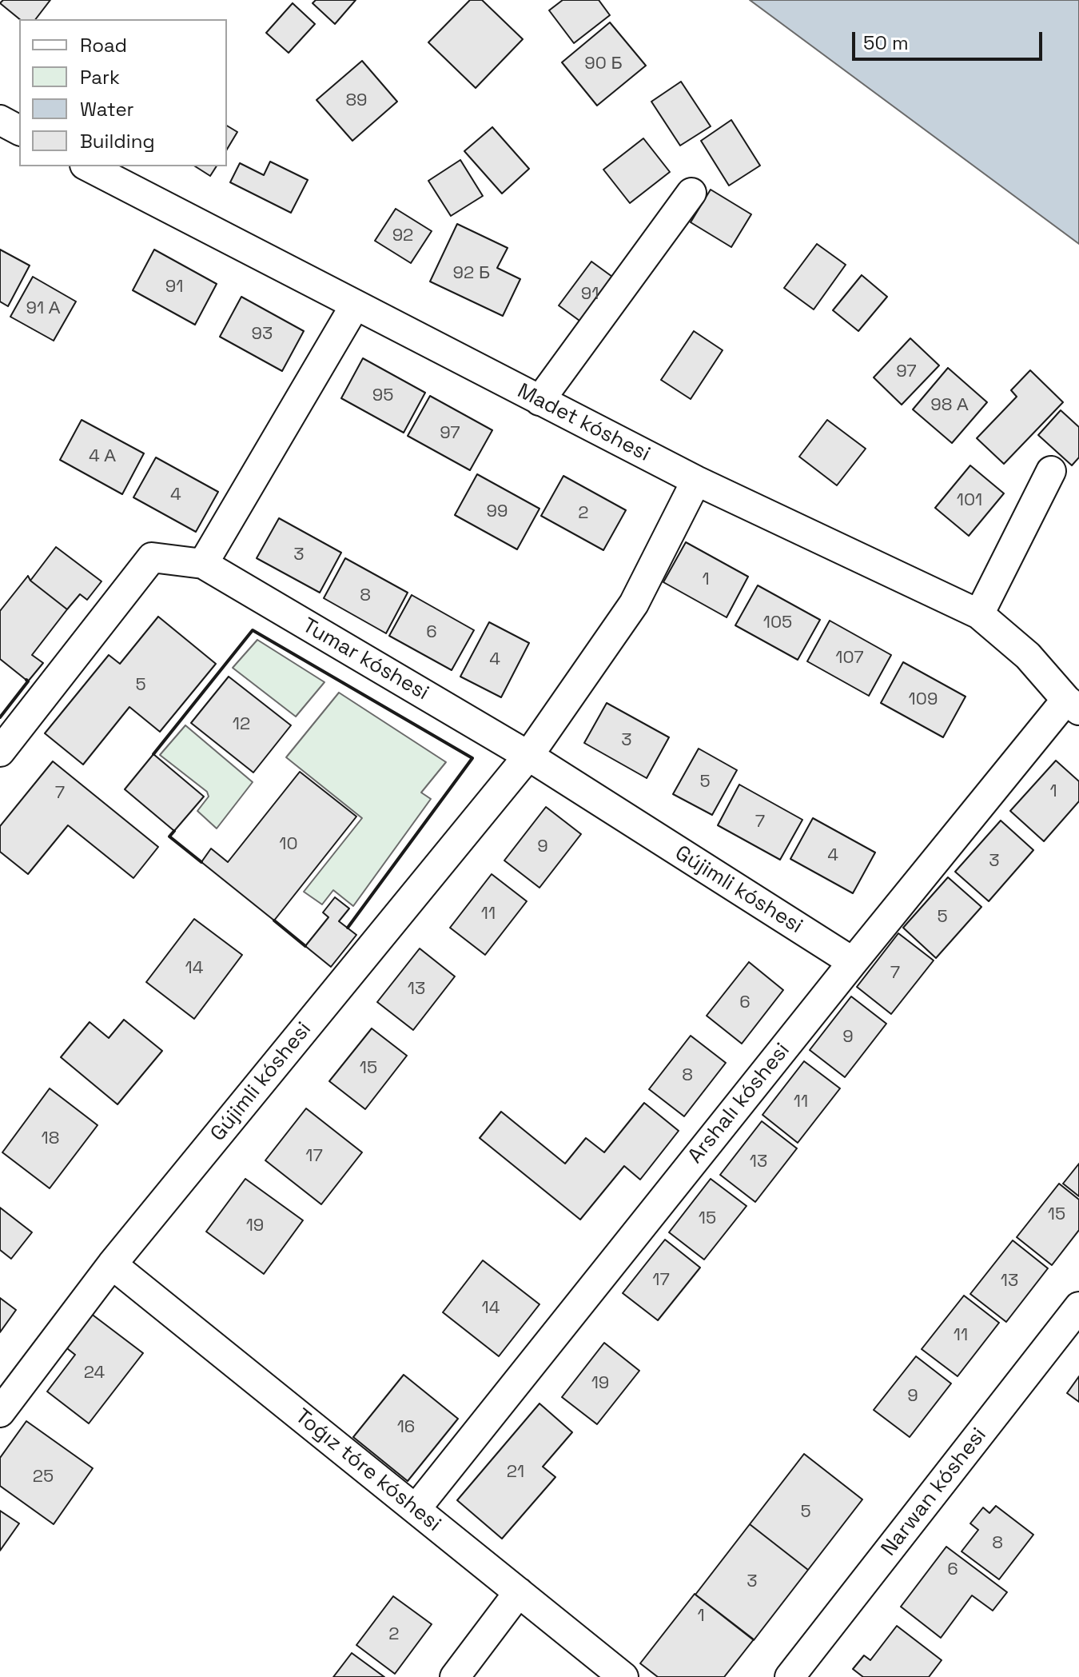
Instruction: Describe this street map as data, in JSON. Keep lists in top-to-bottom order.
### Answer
{
  "streets": {
    "street": [
      "Madet kóshesi",
      "Tumar kóshesi",
      "Gújimli kóshesi",
      "Arshalı kóshesi",
      "Toǵız tóre kóshesi",
      "Narwan kóshesi"
    ]
  },
  "crossings": [
    ["Madet kóshesi", "Gújimli kóshesi"],
    ["Madet kóshesi", "Arshalı kóshesi"],
    ["Tumar kóshesi", "Gújimli kóshesi"],
    ["Gújimli kóshesi", "Arshalı kóshesi"],
    ["Gújimli kóshesi", "Toǵız tóre kóshesi"],
    ["Arshalı kóshesi", "Toǵız tóre kóshesi"]
  ],
  "house_numbers": [
    "90 Б",
    "89",
    "92",
    "92 Б",
    "91",
    "91",
    "91 А",
    "93",
    "97",
    "95",
    "98 А",
    "97",
    "4 А",
    "4",
    "101",
    "99",
    "2",
    "3",
    "1",
    "8",
    "105",
    "6",
    "107",
    "4",
    "5",
    "109",
    "12",
    "3",
    "5",
    "1",
    "7",
    "7",
    "10",
    "9",
    "4",
    "3",
    "11",
    "5",
    "14",
    "7",
    "13",
    "6",
    "9",
    "15",
    "8",
    "11",
    "18",
    "17",
    "13",
    "15",
    "15",
    "19",
    "17",
    "13",
    "14",
    "11",
    "24",
    "19",
    "9",
    "16",
    "21",
    "25",
    "5",
    "8",
    "6",
    "3",
    "1",
    "2"
  ],
  "legend": [
    "Road",
    "Park",
    "Water",
    "Building"
  ],
  "scale_bar": "50 m"
}
